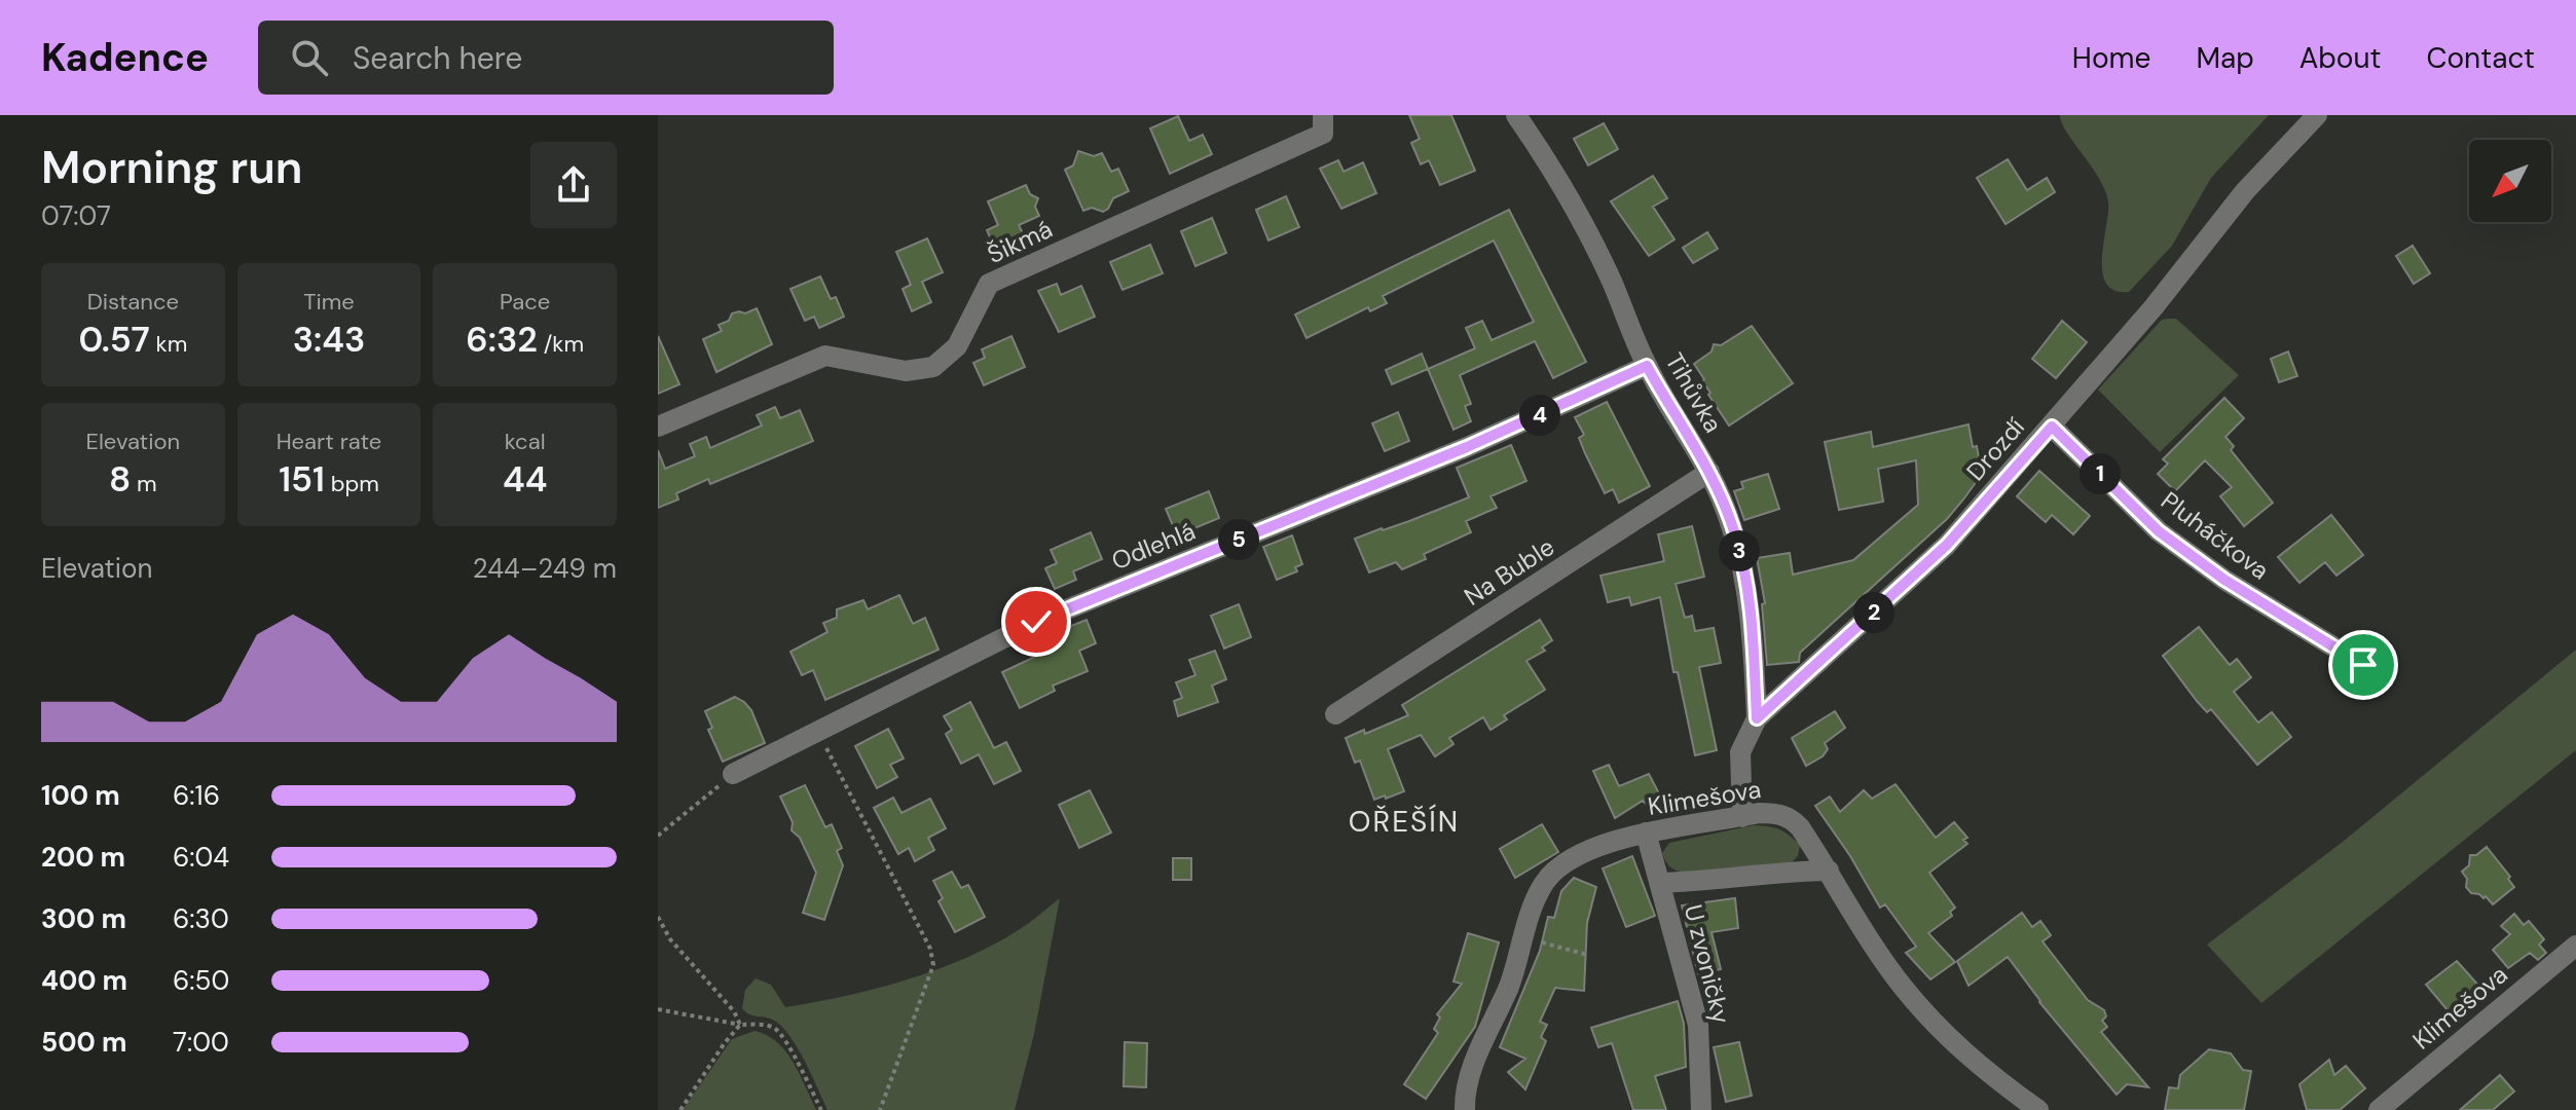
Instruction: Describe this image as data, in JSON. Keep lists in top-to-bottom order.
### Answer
{
  "streets": {
    "street": [
      "Šikmá",
      "Tihůvka",
      "Drozdí",
      "Pluháčkova",
      "Odlehlá",
      "Na Buble",
      "Klimešova",
      "U zvoničky"
    ]
  },
  "crossings": [
    ["Tihůvka", "Drozdí"],
    ["Tihůvka", "Odlehlá"],
    ["Tihůvka", "Na Buble"],
    ["Drozdí", "Pluháčkova"],
    ["Drozdí", "Klimešova"],
    ["Klimešova", "U zvoničky"]
  ],
  "districts": ["OŘEŠÍN"],
  "north": "bottom left",
  "page": {
    "header": "Kadence",
    "search": "Search here",
    "nav": [
      "Home",
      "Map",
      "About",
      "Contact"
    ],
    "heading": ["Morning run", "07:07"],
    "stats": [
      ["Distance", "0.57 km"],
      ["Time", "3:43"],
      ["Pace", "6:32 /km"],
      ["Elevation", "8 m"],
      ["Heart rate", "151 bpm"],
      ["kcal", "44"]
    ],
    "pins": [
      "4",
      "1",
      "5",
      "3",
      "2"
    ],
    "chart": ["Elevation", "244–249 m"],
    "list": [
      {
        "name": "100 m",
        "note": "6:16"
      },
      {
        "name": "200 m",
        "note": "6:04"
      },
      {
        "name": "300 m",
        "note": "6:30"
      },
      {
        "name": "400 m",
        "note": "6:50"
      },
      {
        "name": "500 m",
        "note": "7:00"
      }
    ]
  }
}
